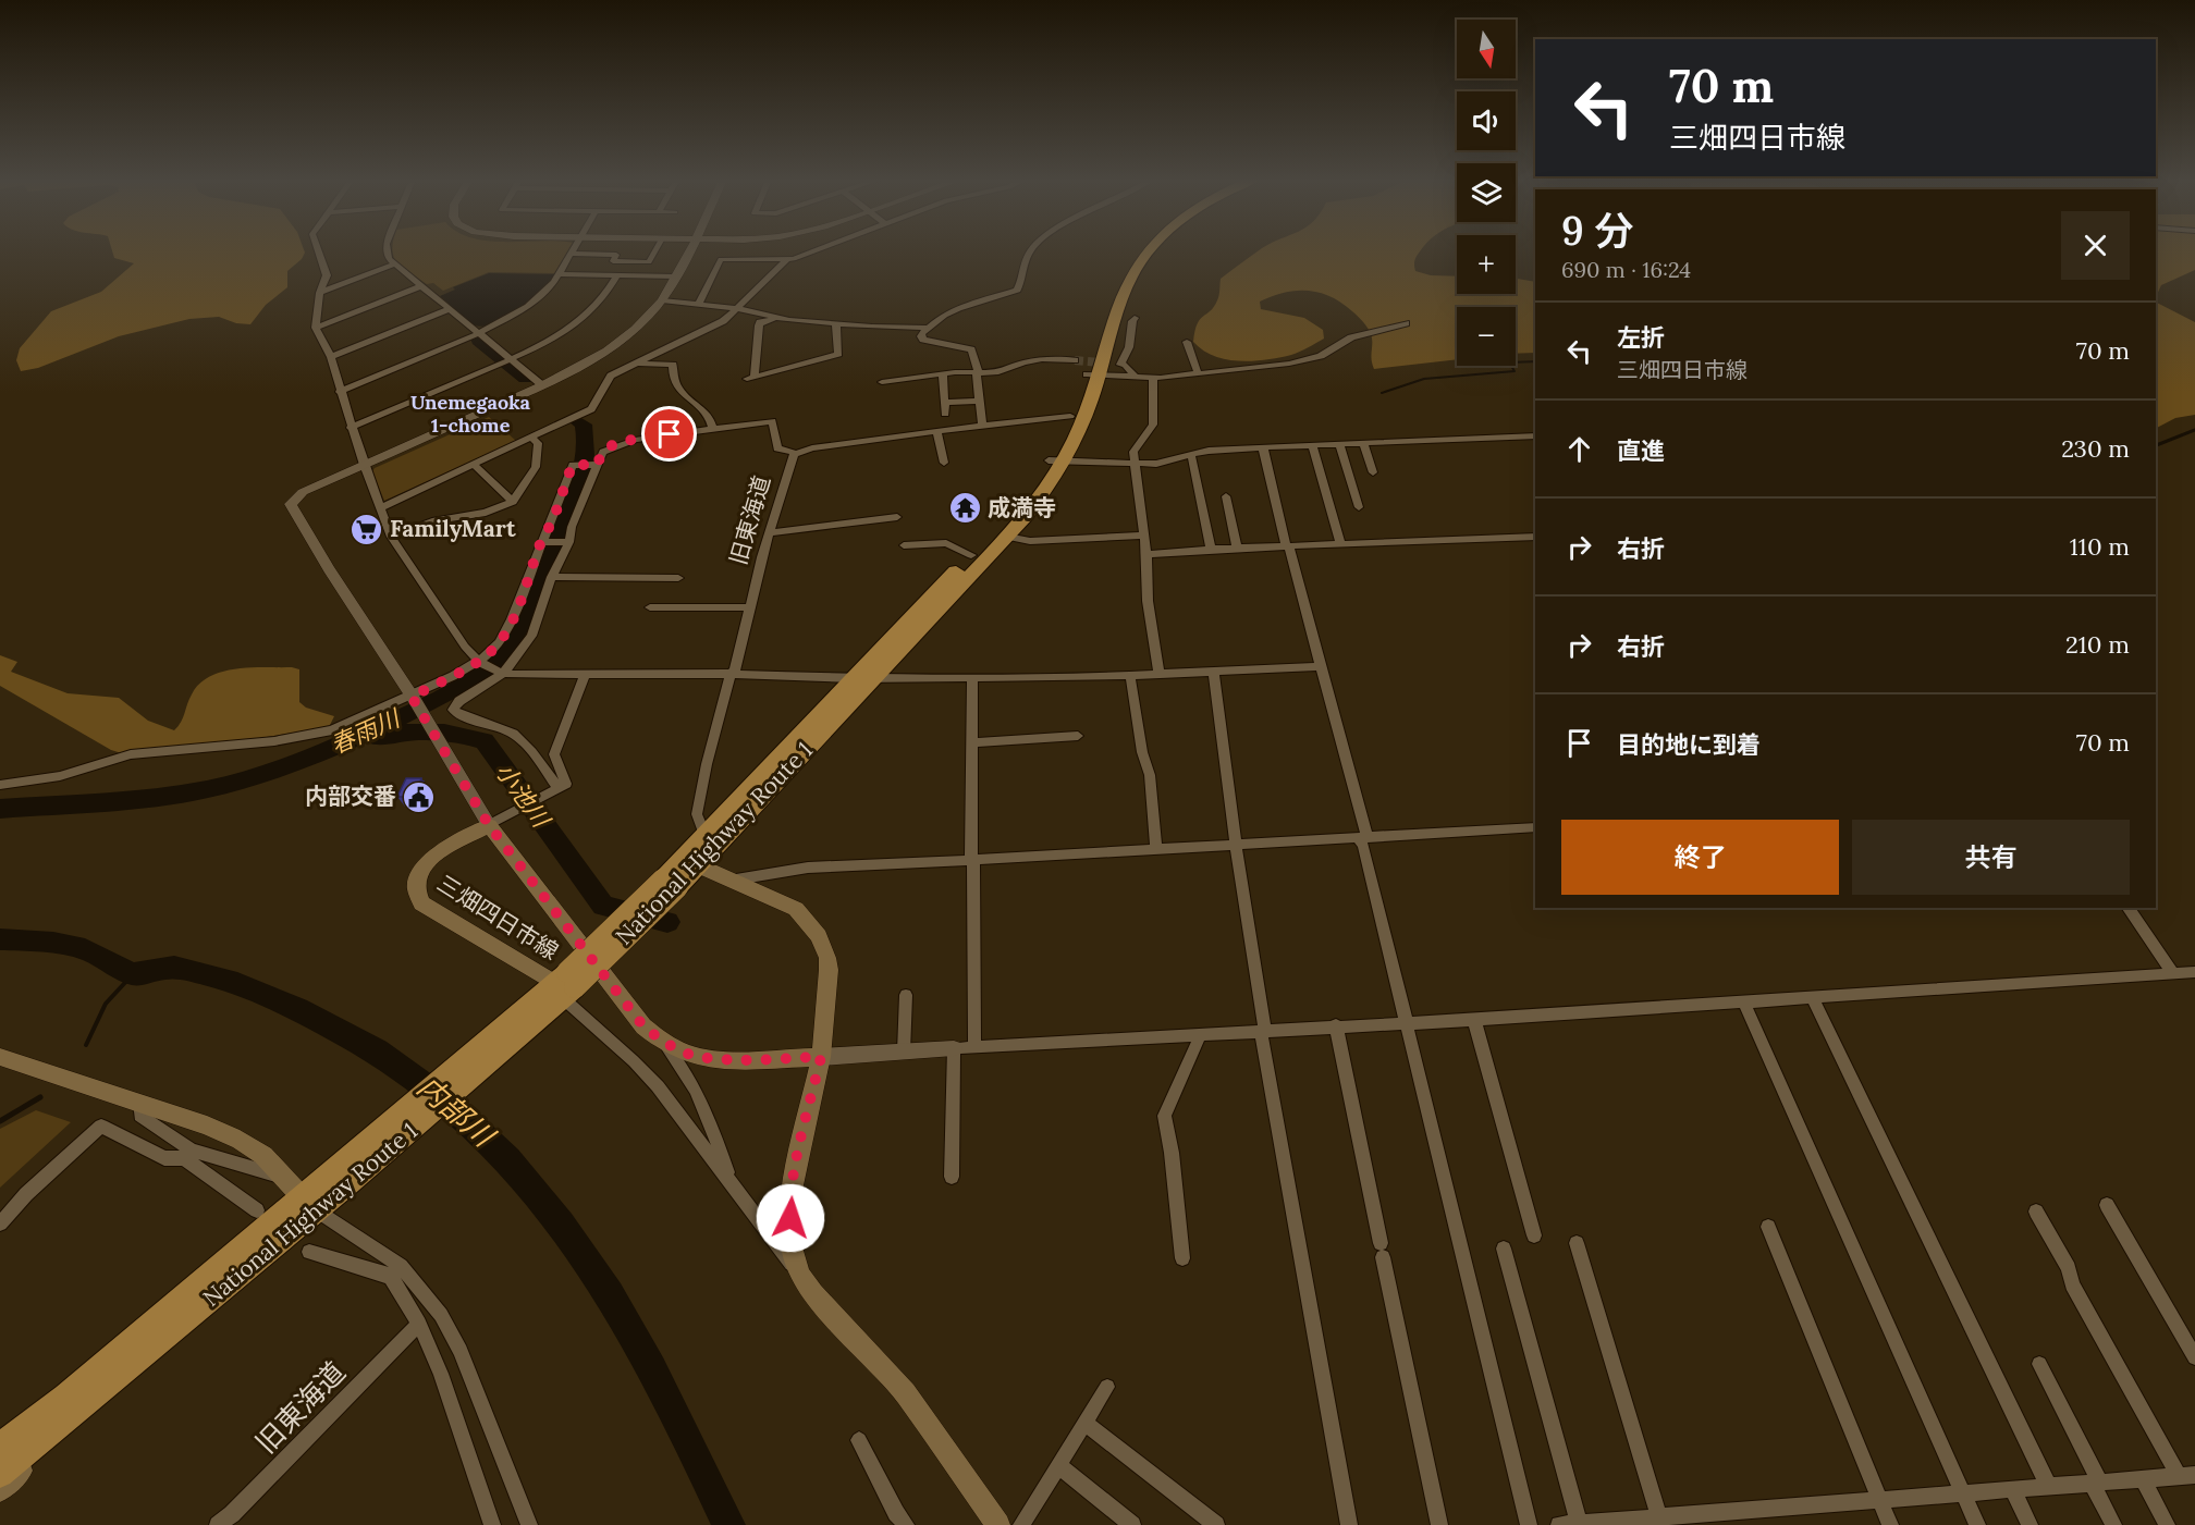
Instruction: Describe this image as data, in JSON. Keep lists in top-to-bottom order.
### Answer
{
  "streets": {
    "highway": ["National Highway Route 1"],
    "main road": ["三畑四日市線"],
    "street": ["旧東海道"]
  },
  "crossings": [
    ["旧東海道", "National Highway Route 1"],
    ["National Highway Route 1", "三畑四日市線"]
  ],
  "districts": ["Unemegaoka 1-chome"],
  "water": ["春雨川", "小池川", "内部川"],
  "places": {
    "temple": ["成満寺"],
    "supermarket": ["FamilyMart"],
    "public building": ["内部交番"]
  },
  "north": "bottom",
  "page": {
    "map_buttons": ["+", "−"],
    "turn": ["70 m", "三畑四日市線"],
    "heading": ["9 分", "690 m · 16:24"],
    "list": [
      {
        "name": "左折",
        "note": "三畑四日市線",
        "value": "70 m"
      },
      {
        "name": "直進",
        "value": "230 m"
      },
      {
        "name": "右折",
        "value": "110 m"
      },
      {
        "name": "右折",
        "value": "210 m"
      },
      {
        "name": "目的地に到着",
        "value": "70 m"
      }
    ],
    "buttons": ["終了", "共有"]
  }
}
